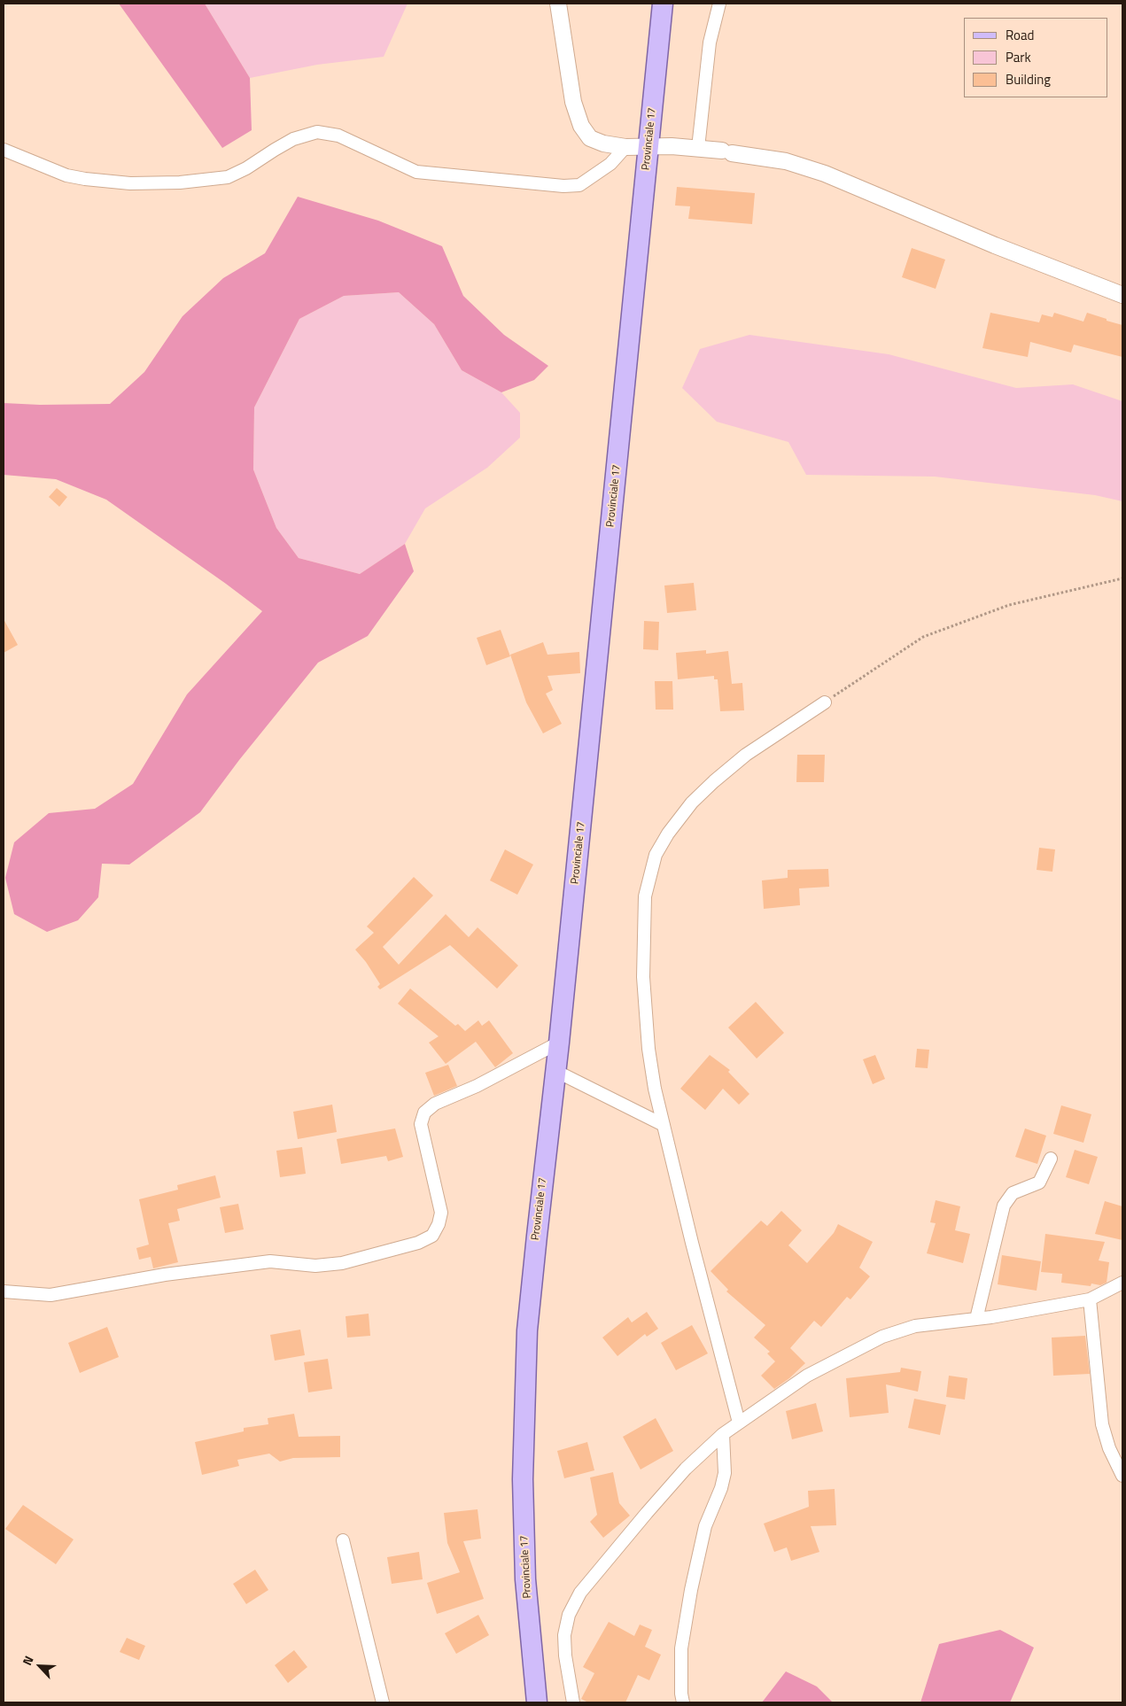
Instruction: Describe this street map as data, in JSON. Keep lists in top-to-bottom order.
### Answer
{
  "streets": {
    "main road": ["Provinciale 17"]
  },
  "legend": ["Road", "Park", "Building"],
  "north": "top left"
}
